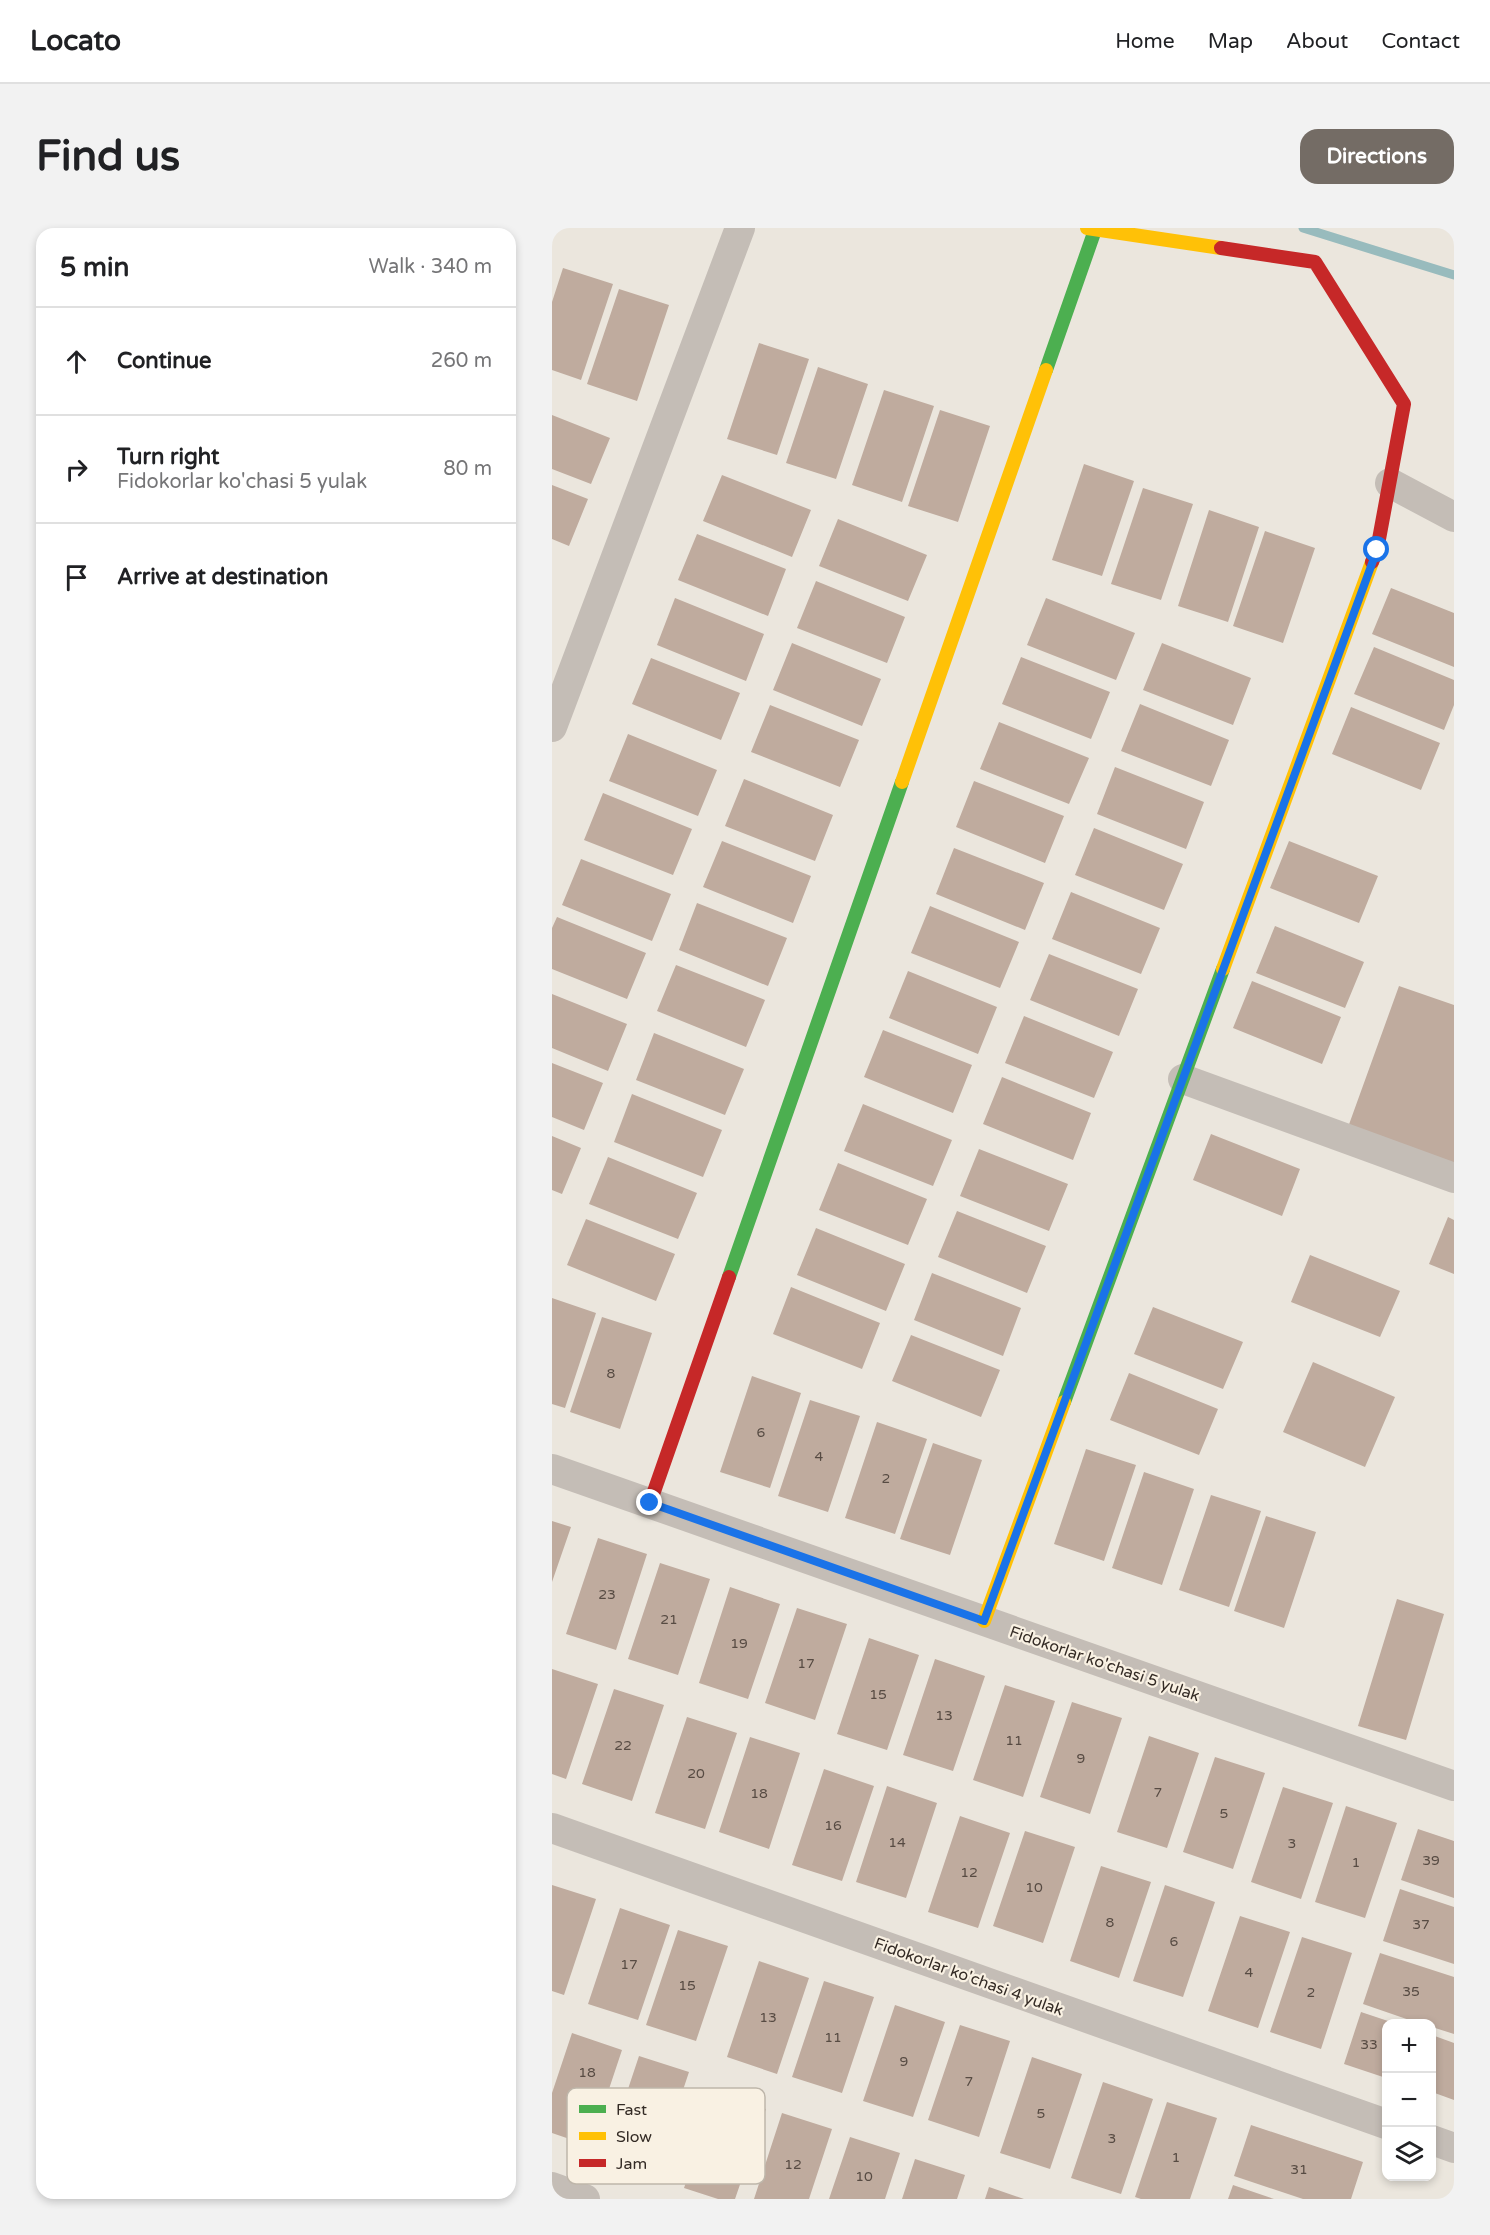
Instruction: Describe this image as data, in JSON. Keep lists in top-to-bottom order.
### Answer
{
  "streets": {
    "street": ["Fidokorlar ko'chasi 5 yulak", "Fidokorlar ko'chasi 4 yulak"]
  },
  "house_numbers": [
    "8",
    "6",
    "4",
    "2",
    "23",
    "21",
    "19",
    "17",
    "15",
    "13",
    "11",
    "22",
    "9",
    "20",
    "7",
    "18",
    "5",
    "16",
    "14",
    "3",
    "39",
    "1",
    "12",
    "10",
    "8",
    "37",
    "6",
    "17",
    "4",
    "15",
    "35",
    "2",
    "13",
    "11",
    "33",
    "9",
    "18",
    "7",
    "5",
    "3",
    "1",
    "12",
    "31",
    "10"
  ],
  "legend": ["Fast", "Slow", "Jam"],
  "page": {
    "header": "Locato",
    "nav": [
      "Home",
      "Map",
      "About",
      "Contact"
    ],
    "buttons": "Directions",
    "title": "Find us",
    "heading": ["5 min", "Walk · 340 m"],
    "list": [
      ["Continue", "260 m"],
      ["Turn right", "Fidokorlar ko'chasi 5 yulak", "80 m"],
      "Arrive at destination"
    ],
    "map_buttons": ["+", "−"]
  }
}
